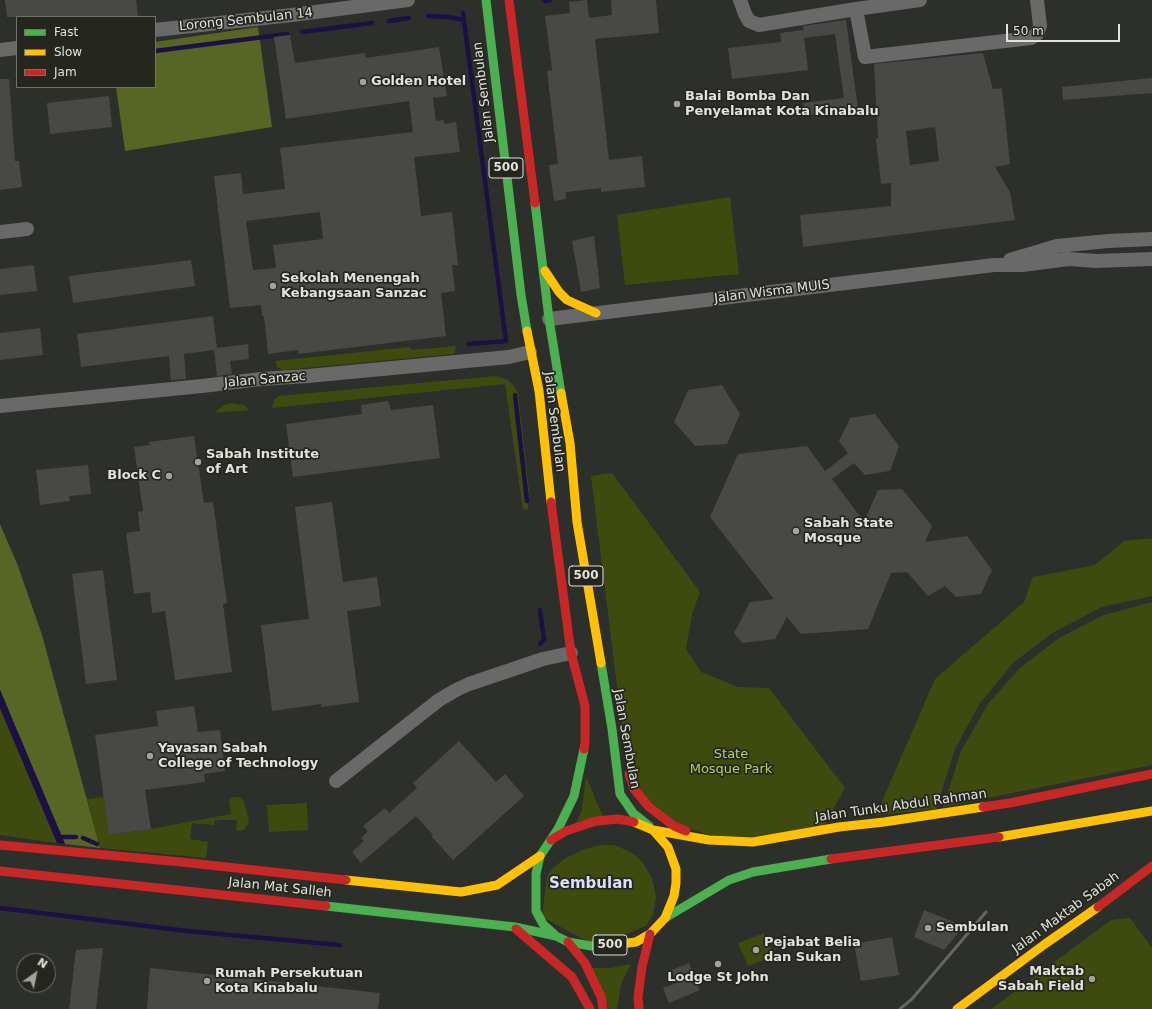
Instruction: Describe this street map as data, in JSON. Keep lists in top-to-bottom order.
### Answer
{
  "streets": {
    "main road": [
      "Jalan Sembulan",
      "500",
      "Jalan Tunku Abdul Rahman",
      "Jalan Mat Salleh",
      "Jalan Maktab Sabah"
    ],
    "street": ["Lorong Sembulan 14", "Jalan Wisma MUIS", "Jalan Sanzac"]
  },
  "crossings": [
    ["Jalan Sembulan", "500"],
    ["Jalan Sembulan", "Jalan Wisma MUIS"],
    ["Jalan Sembulan", "Jalan Sanzac"],
    ["Jalan Sembulan", "Jalan Tunku Abdul Rahman"],
    ["Jalan Sembulan", "Jalan Mat Salleh"],
    ["500", "Jalan Tunku Abdul Rahman"],
    ["500", "Jalan Mat Salleh"],
    ["Jalan Tunku Abdul Rahman", "Jalan Mat Salleh"]
  ],
  "districts": ["Sembulan"],
  "parks": ["State Mosque Park"],
  "places": [
    "Golden Hotel",
    "Balai Bomba Dan Penyelamat Kota Kinabalu",
    "Sekolah Menengah Kebangsaan Sanzac",
    "Sabah Institute of Art",
    "Block C",
    "Sabah State Mosque",
    "Yayasan Sabah College of Technology",
    "Sembulan",
    "Pejabat Belia dan Sukan",
    "Lodge St John",
    "Maktab Sabah Field",
    "Rumah Persekutuan Kota Kinabalu"
  ],
  "legend": ["Fast", "Slow", "Jam"],
  "scale_bar": "50 m",
  "north": "top right"
}
